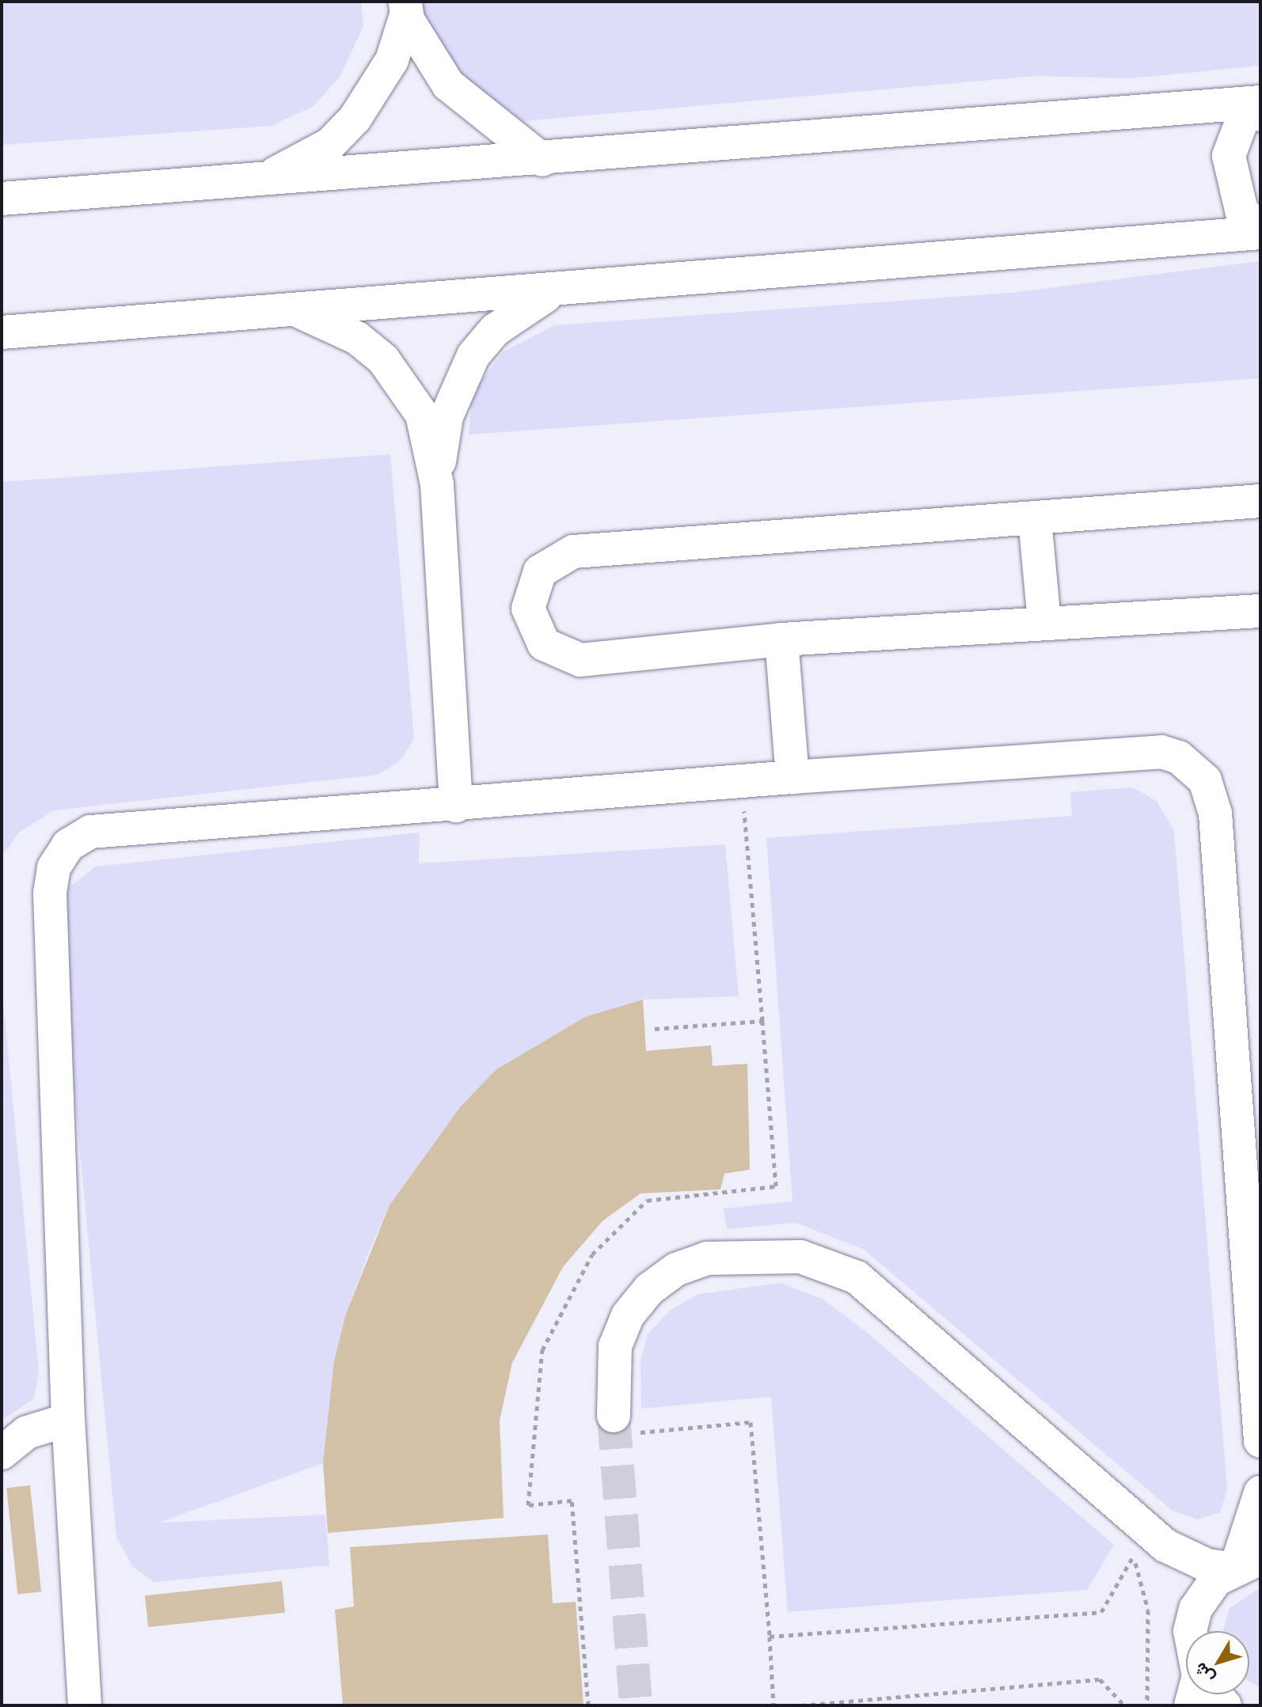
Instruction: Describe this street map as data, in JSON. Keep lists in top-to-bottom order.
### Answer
{
  "north": "bottom left"
}
